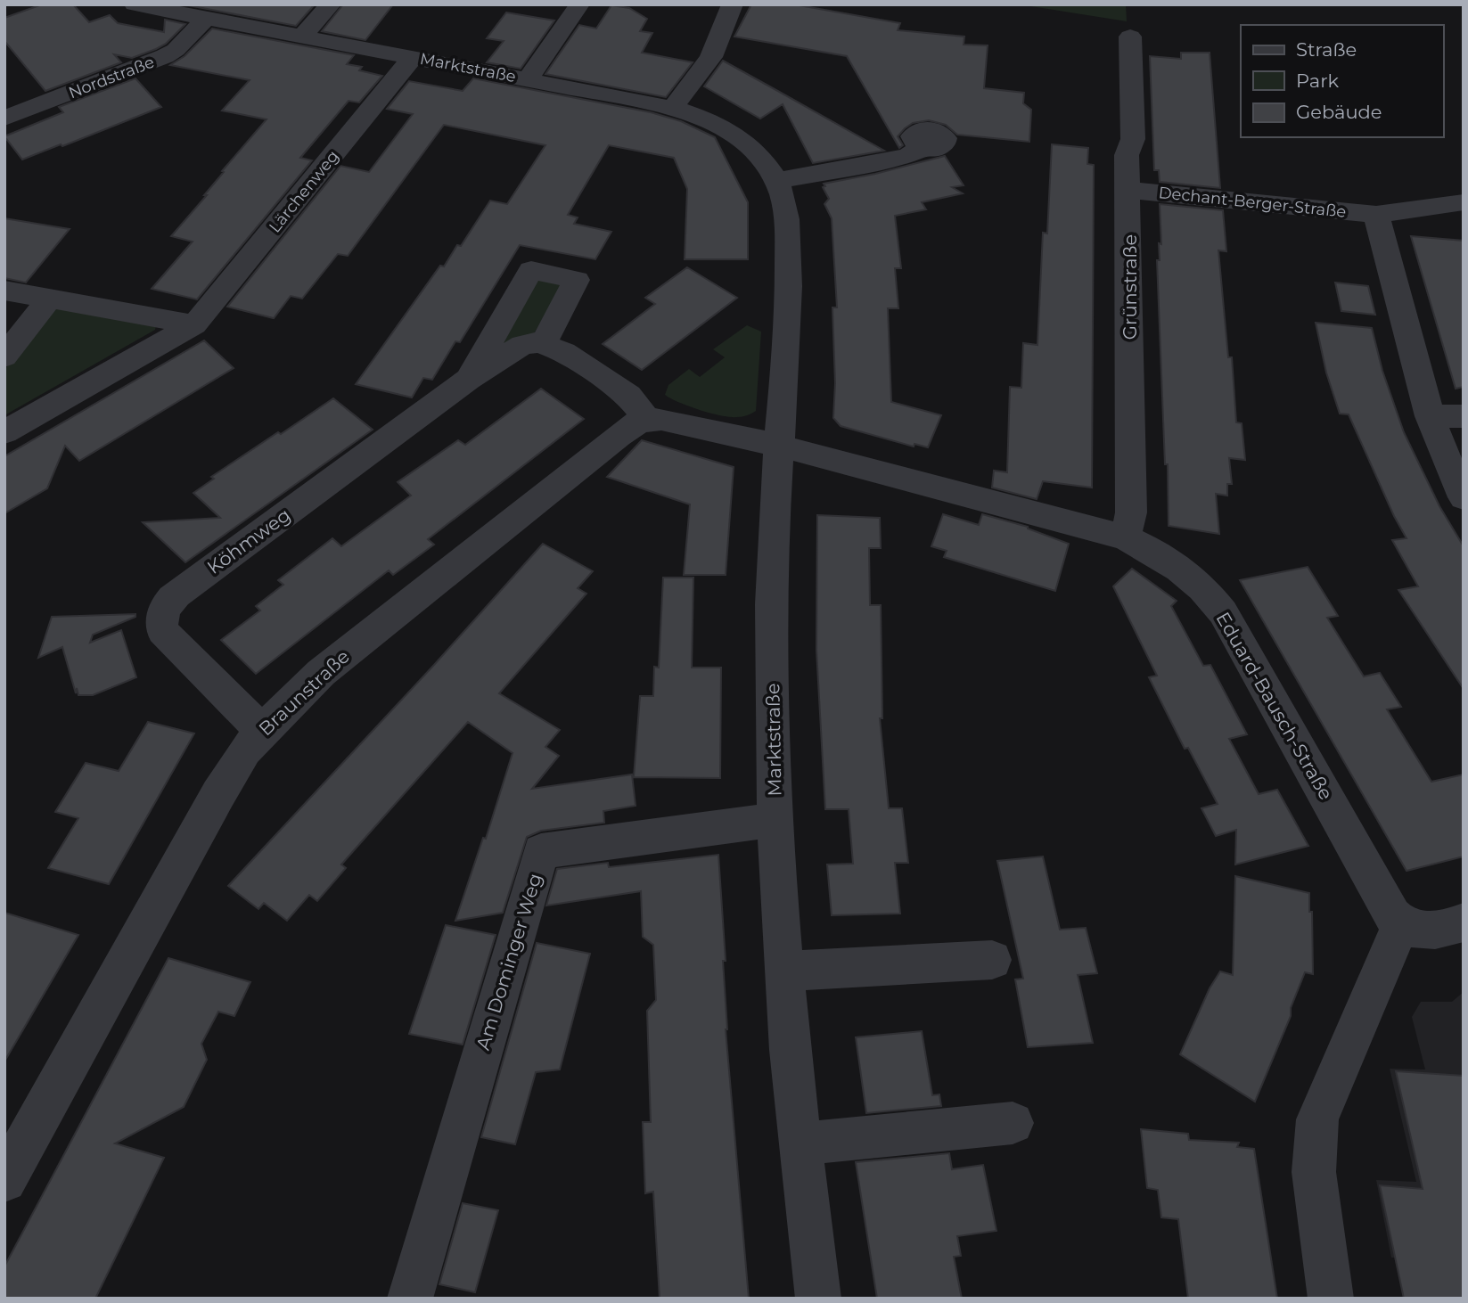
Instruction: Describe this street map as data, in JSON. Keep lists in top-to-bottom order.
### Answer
{
  "streets": {
    "street": [
      "Marktstraße",
      "Nordstraße",
      "Lärchenweg",
      "Dechant-Berger-Straße",
      "Grünstraße",
      "Köhmweg",
      "Braunstraße",
      "Eduard-Bausch-Straße",
      "Am Dominger Weg"
    ]
  },
  "crossings": [
    ["Marktstraße", "Nordstraße"],
    ["Marktstraße", "Lärchenweg"],
    ["Marktstraße", "Eduard-Bausch-Straße"],
    ["Marktstraße", "Am Dominger Weg"],
    ["Dechant-Berger-Straße", "Grünstraße"],
    ["Grünstraße", "Eduard-Bausch-Straße"],
    ["Köhmweg", "Braunstraße"]
  ],
  "legend": ["Straße", "Park", "Gebäude"]
}
